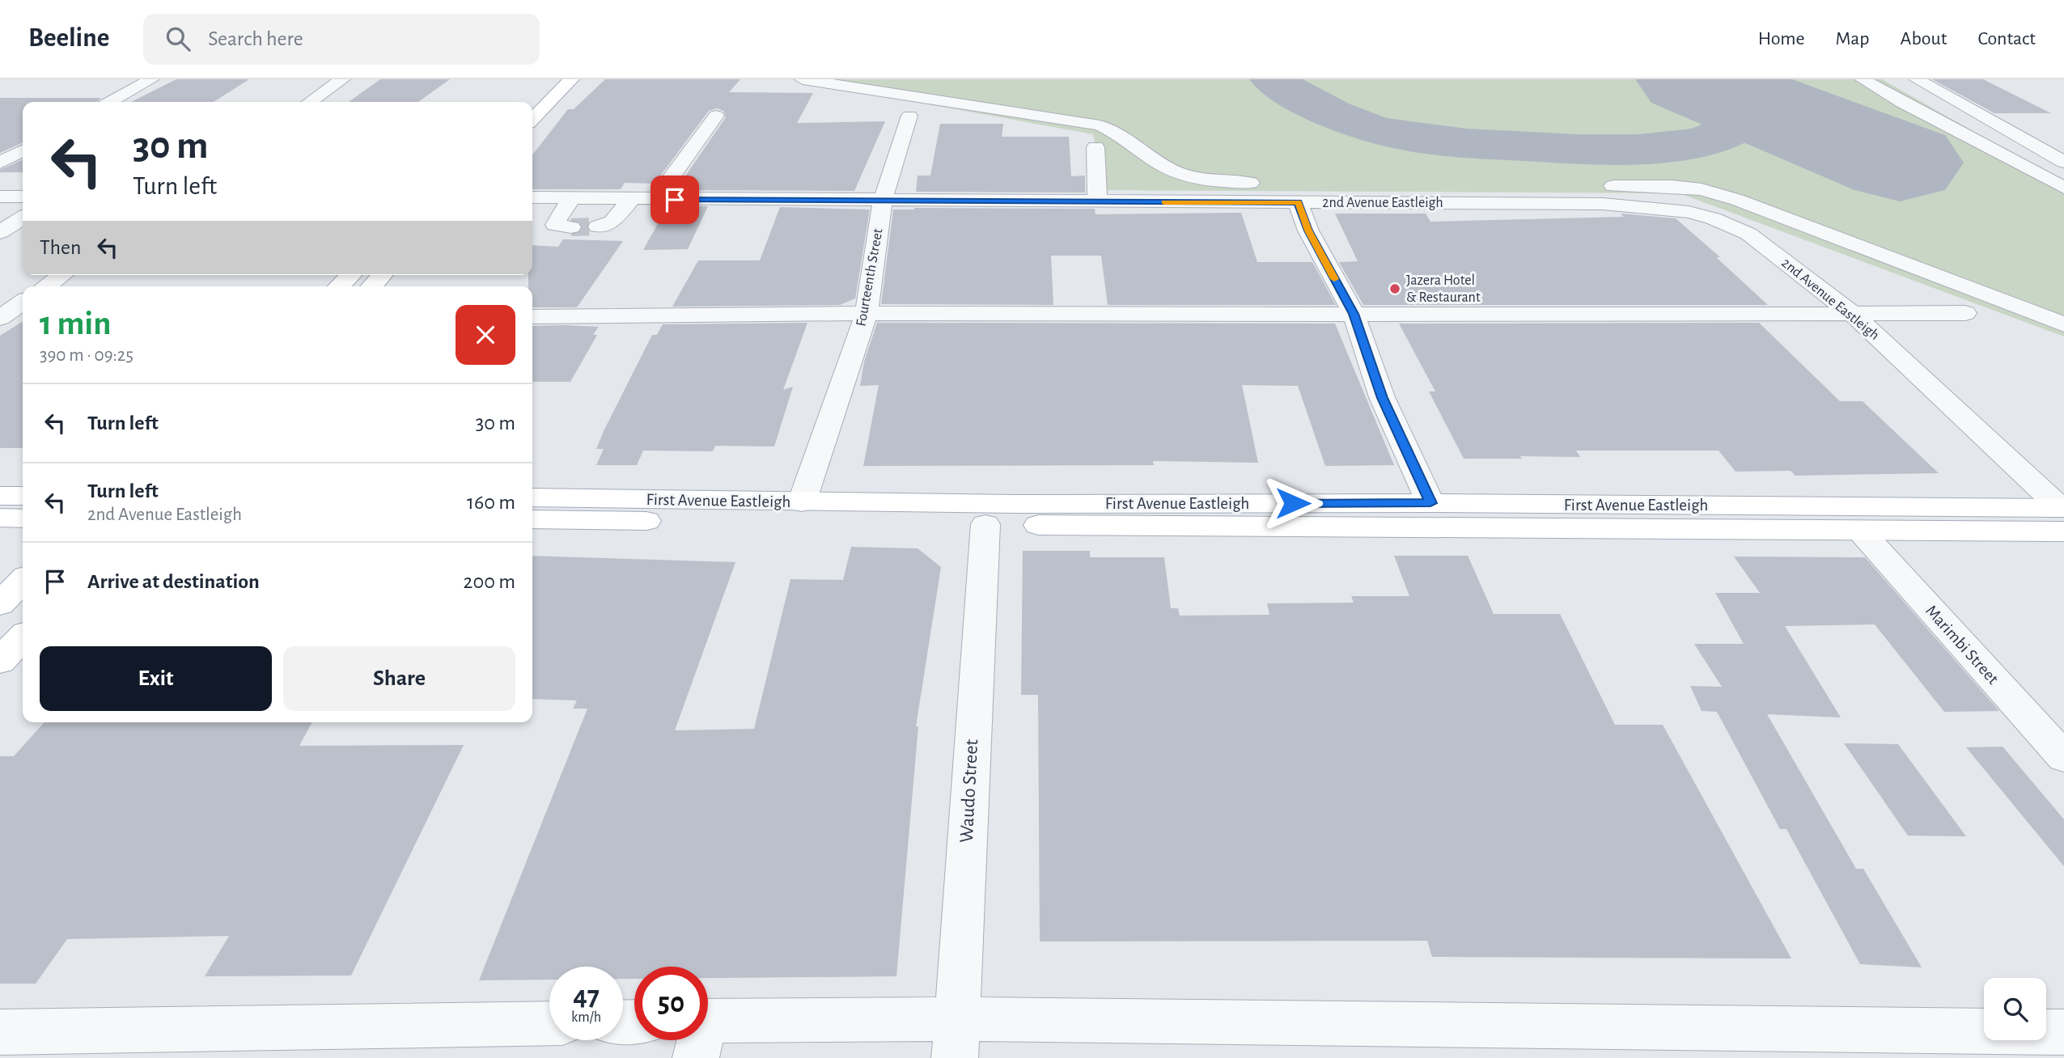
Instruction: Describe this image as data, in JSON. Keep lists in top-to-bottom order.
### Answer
{
  "streets": {
    "main road": ["First Avenue Eastleigh"],
    "street": [
      "2nd Avenue Eastleigh",
      "Fourteenth Street",
      "Marimbi Street",
      "Waudo Street"
    ]
  },
  "crossings": [
    ["2nd Avenue Eastleigh", "Fourteenth Street"],
    ["2nd Avenue Eastleigh", "First Avenue Eastleigh"],
    ["Fourteenth Street", "First Avenue Eastleigh"],
    ["First Avenue Eastleigh", "Marimbi Street"],
    ["First Avenue Eastleigh", "Waudo Street"]
  ],
  "places": ["Jazera Hotel & Restaurant"],
  "page": {
    "header": "Beeline",
    "search": "Search here",
    "nav": [
      "Home",
      "Map",
      "About",
      "Contact"
    ],
    "turn": ["30 m", "Turn left"],
    "then": "Then",
    "heading": ["1 min", "390 m · 09:25"],
    "list": [
      {
        "name": "Turn left",
        "value": "30 m"
      },
      {
        "name": "Turn left",
        "note": "2nd Avenue Eastleigh",
        "value": "160 m"
      },
      {
        "name": "Arrive at destination",
        "value": "200 m"
      }
    ],
    "buttons": ["Exit", "Share"],
    "speed": "47 km/h",
    "limit": "50"
  }
}
